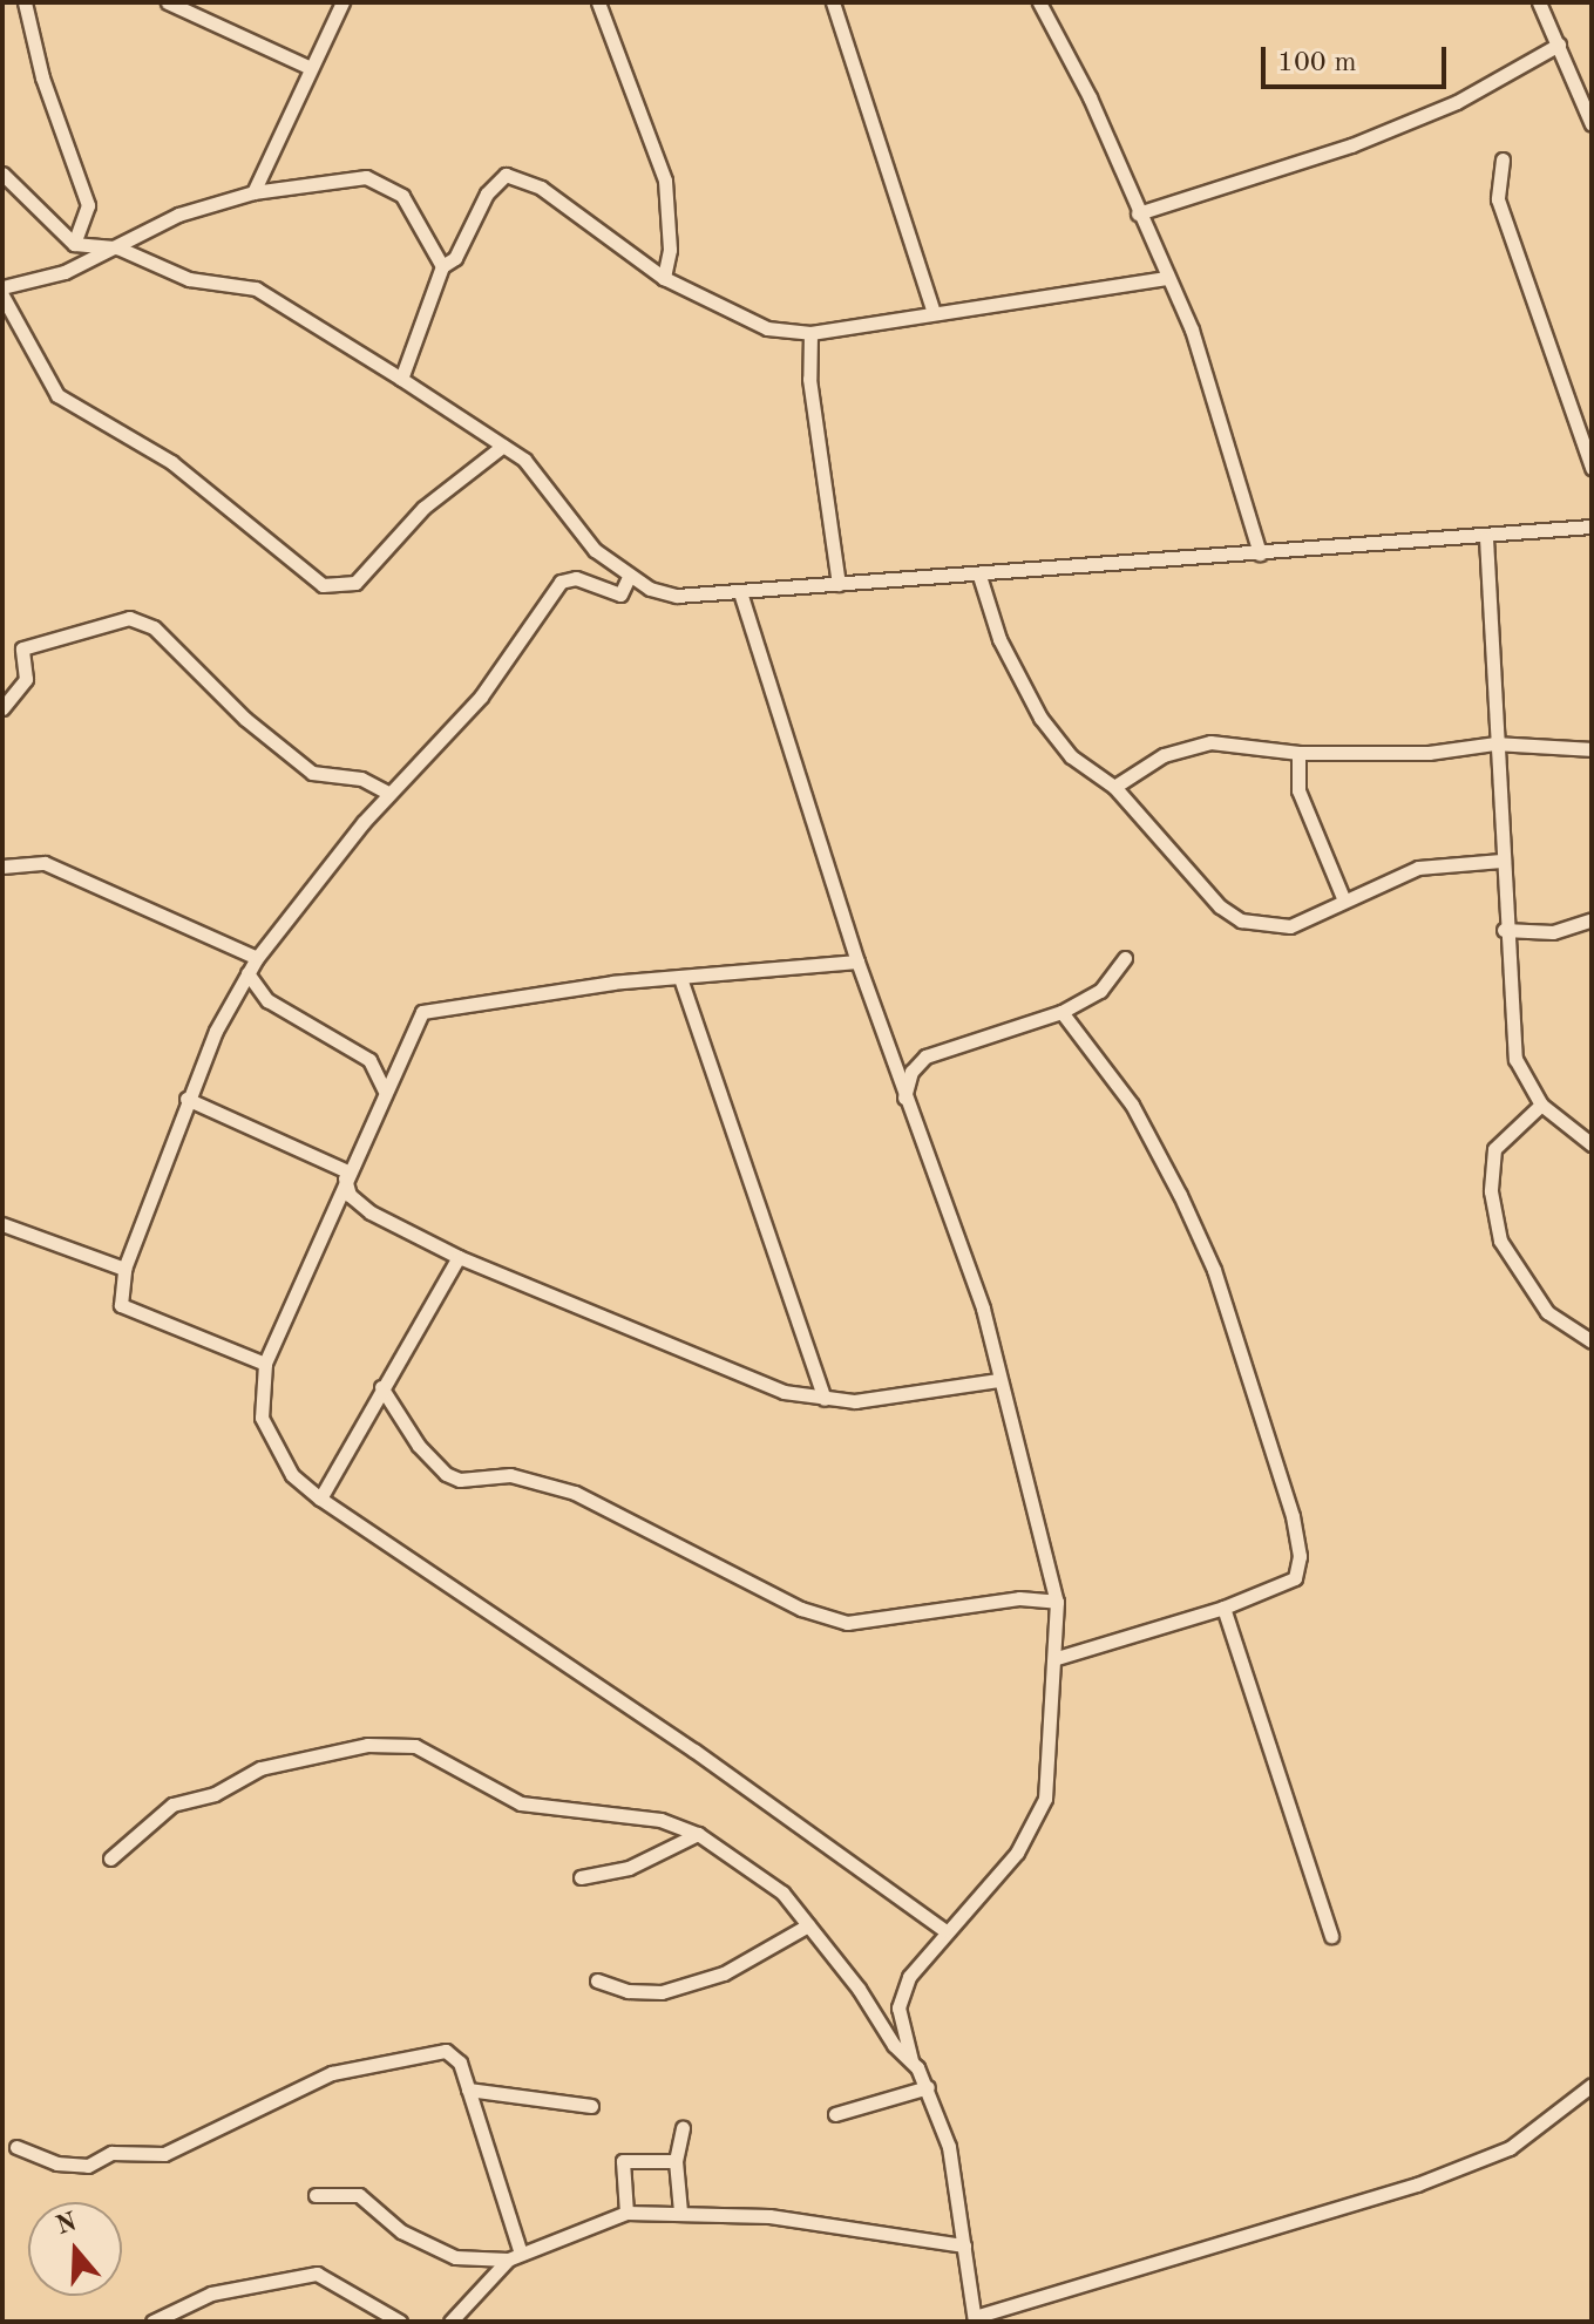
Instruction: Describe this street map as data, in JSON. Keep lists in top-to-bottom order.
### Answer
{
  "scale_bar": "100 m",
  "north": "top"
}
